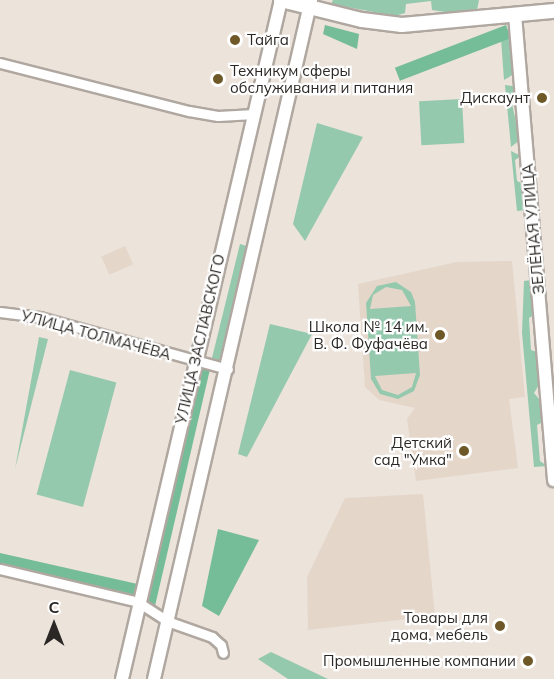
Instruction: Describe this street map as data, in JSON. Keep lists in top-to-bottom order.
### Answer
{
  "streets": {
    "street": ["ЗЕЛЁНАЯ УЛИЦА", "УЛИЦА ТОЛМАЧЁВА", "УЛИЦА ЗАСЛАВСКОГО"]
  },
  "crossings": [
    ["УЛИЦА ТОЛМАЧЁВА", "УЛИЦА ЗАСЛАВСКОГО"]
  ],
  "places": [
    "Тайга",
    "Техникум сферы обслуживания и питания",
    "Дискаунт",
    "Школа № 14 им. В. Ф. Фуфачёва",
    "Детский сад \"Умка\"",
    "Товары для дома, мебель",
    "Промышленные компании"
  ],
  "north": "top"
}
